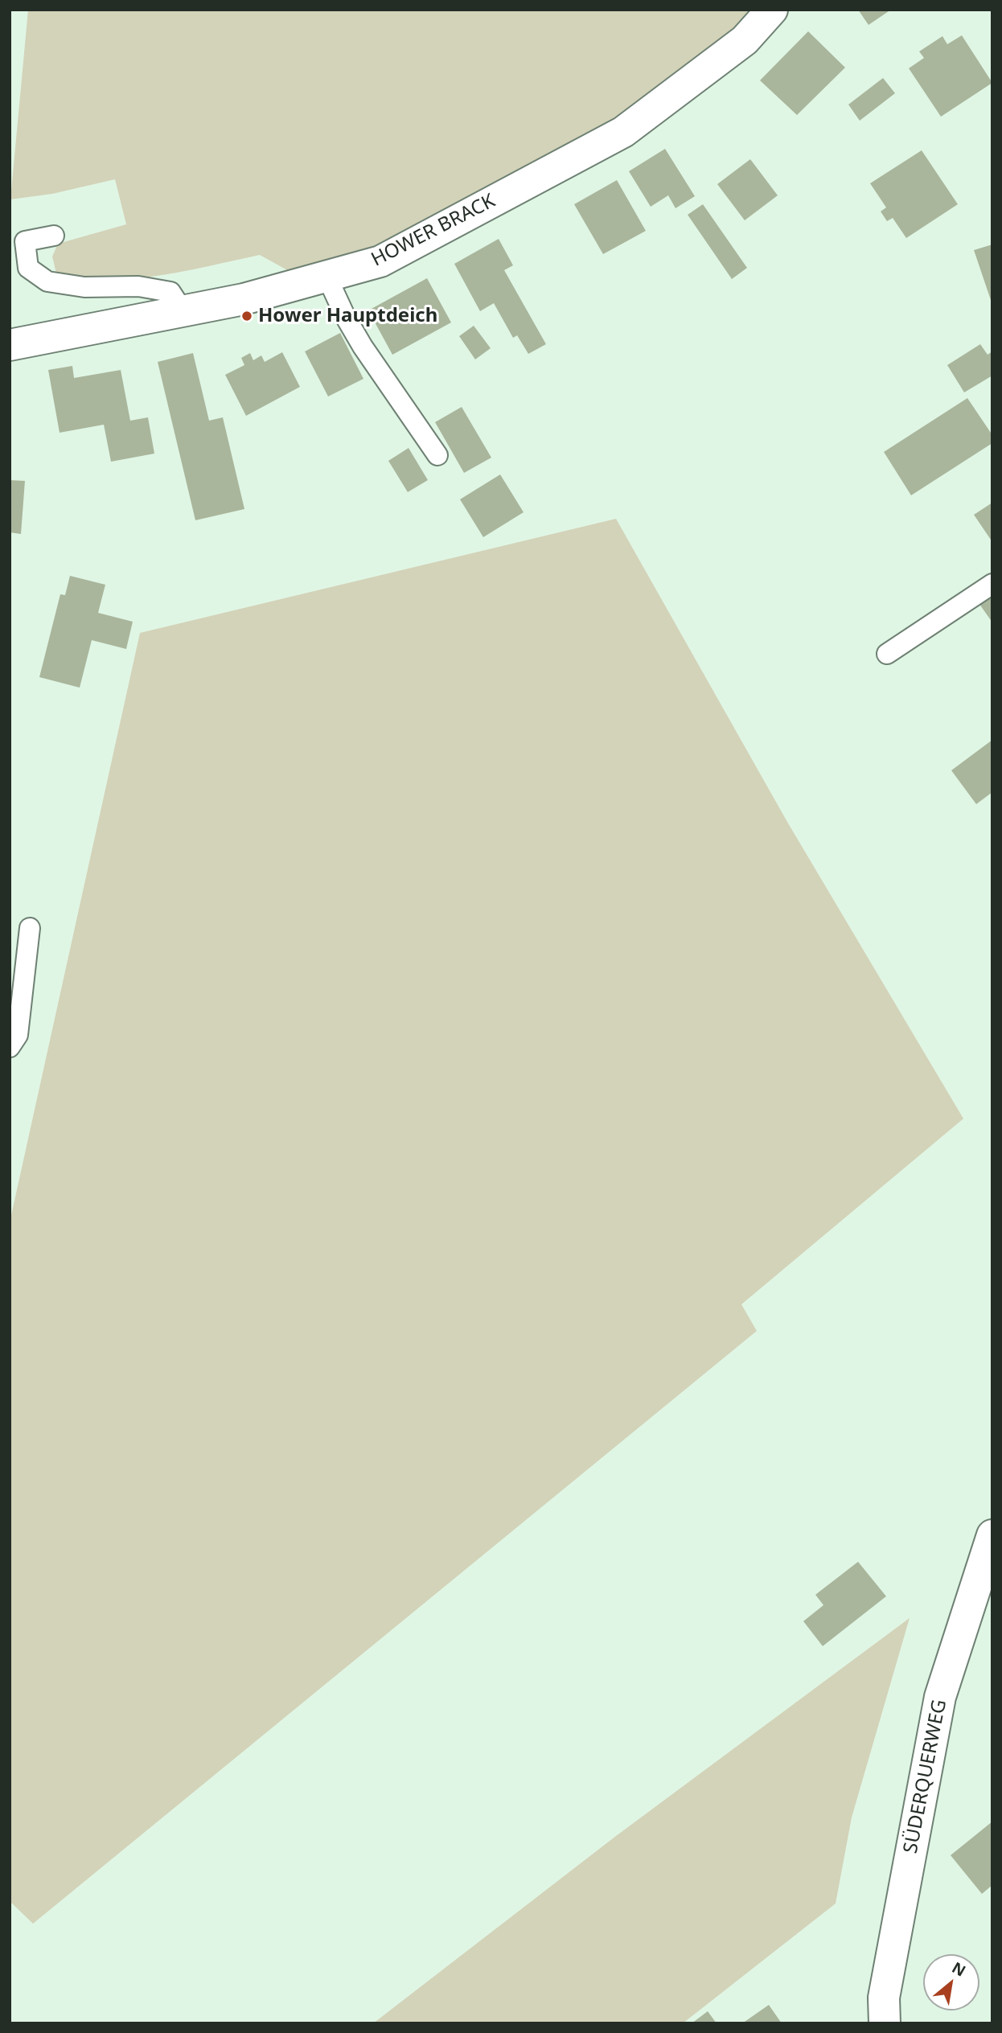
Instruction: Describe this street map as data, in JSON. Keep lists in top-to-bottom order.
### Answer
{
  "streets": {
    "street": ["HOWER BRACK", "SÜDERQUERWEG"]
  },
  "places": ["Hower Hauptdeich"],
  "north": "top right"
}
